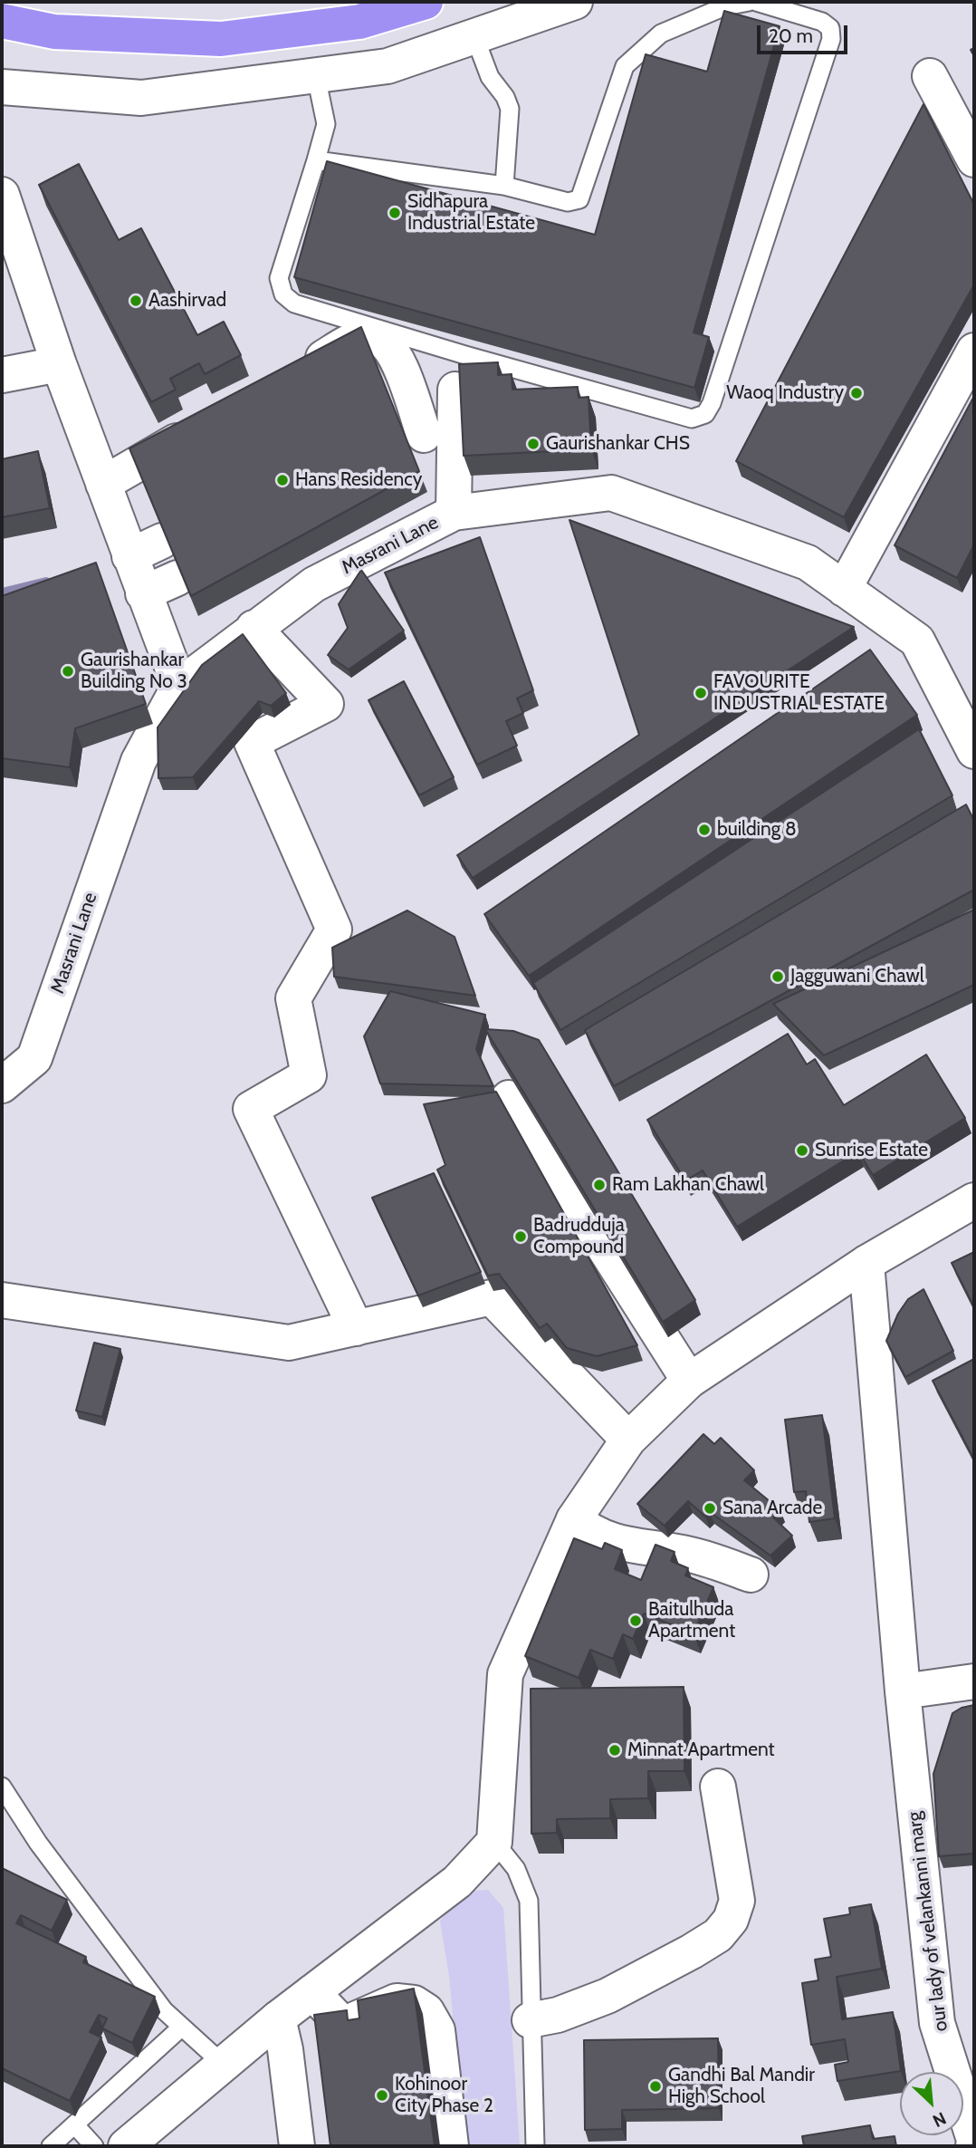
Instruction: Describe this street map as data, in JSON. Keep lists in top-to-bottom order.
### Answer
{
  "streets": {
    "street": ["Masrani Lane", "our lady of velankanni marg"]
  },
  "places": [
    "Sidhapura Industrial Estate",
    "Aashirvad",
    "Waoq Industry",
    "Gaurishankar CHS",
    "Hans Residency",
    "Gaurishankar Building No 3",
    "FAVOURITE INDUSTRIAL ESTATE",
    "building 8",
    "Jagguwani Chawl",
    "Sunrise Estate",
    "Ram Lakhan Chawl",
    "Badrudduja Compound",
    "Sana Arcade",
    "Baitulhuda Apartment",
    "Minnat Apartment",
    "Gandhi Bal Mandir High School",
    "Kohinoor City Phase 2"
  ],
  "scale_bar": "20 m",
  "north": "bottom right"
}
